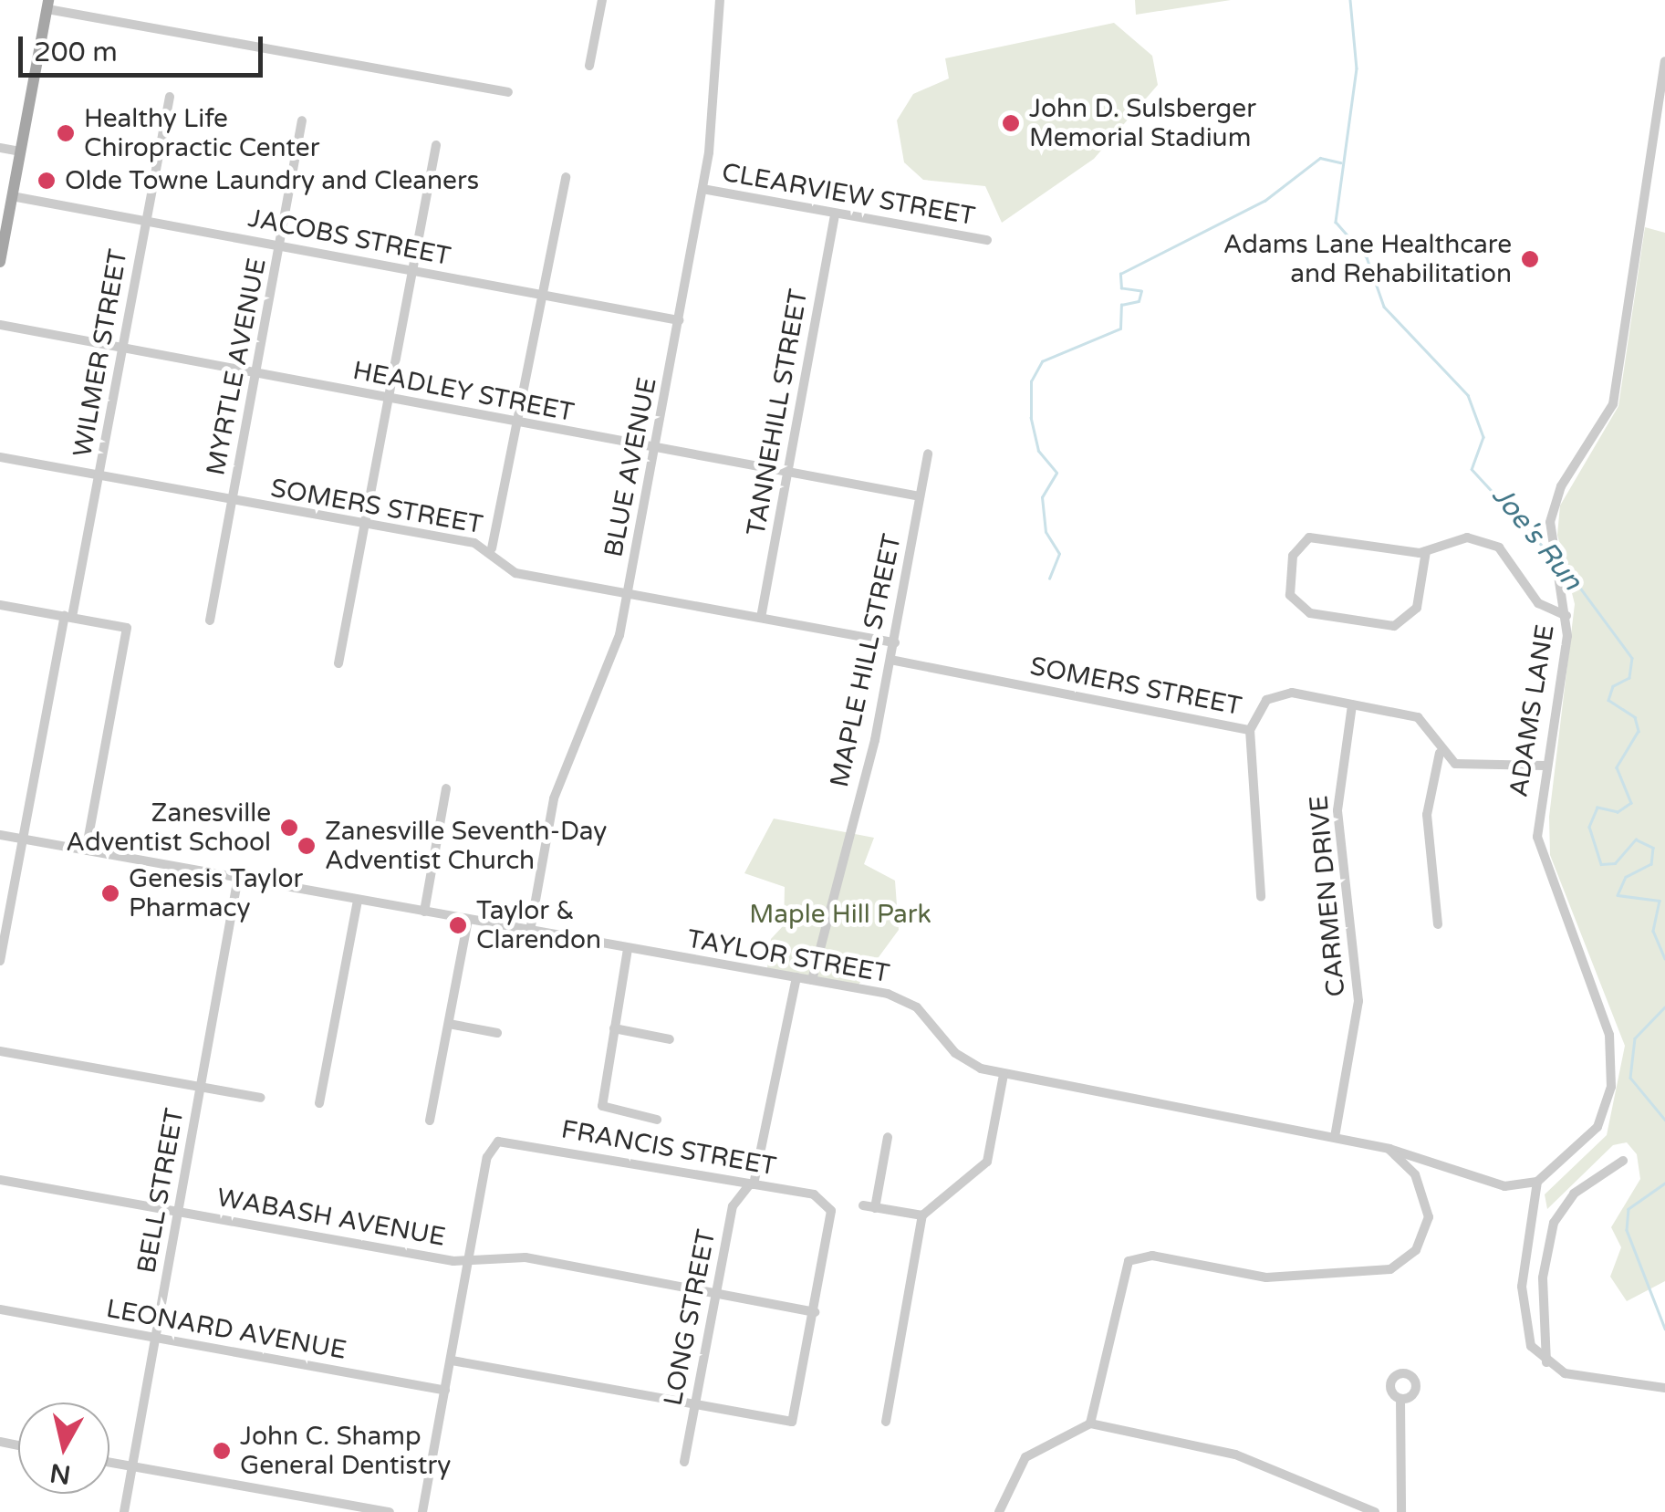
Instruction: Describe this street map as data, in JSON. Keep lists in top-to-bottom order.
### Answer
{
  "streets": {
    "street": [
      "CLEARVIEW STREET",
      "JACOBS STREET",
      "WILMER STREET",
      "MYRTLE AVENUE",
      "HEADLEY STREET",
      "TANNEHILL STREET",
      "BLUE AVENUE",
      "SOMERS STREET",
      "MAPLE HILL STREET",
      "ADAMS LANE",
      "CARMEN DRIVE",
      "TAYLOR STREET",
      "FRANCIS STREET",
      "BELL STREET",
      "WABASH AVENUE",
      "LONG STREET",
      "LEONARD AVENUE"
    ]
  },
  "crossings": [
    ["CLEARVIEW STREET", "TANNEHILL STREET"],
    ["CLEARVIEW STREET", "BLUE AVENUE"],
    ["JACOBS STREET", "WILMER STREET"],
    ["JACOBS STREET", "MYRTLE AVENUE"],
    ["JACOBS STREET", "BLUE AVENUE"],
    ["WILMER STREET", "HEADLEY STREET"],
    ["WILMER STREET", "SOMERS STREET"],
    ["WILMER STREET", "TAYLOR STREET"],
    ["MYRTLE AVENUE", "HEADLEY STREET"],
    ["MYRTLE AVENUE", "SOMERS STREET"],
    ["HEADLEY STREET", "TANNEHILL STREET"],
    ["HEADLEY STREET", "BLUE AVENUE"],
    ["HEADLEY STREET", "MAPLE HILL STREET"],
    ["TANNEHILL STREET", "SOMERS STREET"],
    ["BLUE AVENUE", "SOMERS STREET"],
    ["BLUE AVENUE", "TAYLOR STREET"],
    ["SOMERS STREET", "MAPLE HILL STREET"],
    ["SOMERS STREET", "CARMEN DRIVE"],
    ["MAPLE HILL STREET", "TAYLOR STREET"],
    ["ADAMS LANE", "TAYLOR STREET"],
    ["CARMEN DRIVE", "TAYLOR STREET"],
    ["TAYLOR STREET", "BELL STREET"],
    ["TAYLOR STREET", "LONG STREET"],
    ["FRANCIS STREET", "WABASH AVENUE"],
    ["FRANCIS STREET", "LONG STREET"],
    ["BELL STREET", "WABASH AVENUE"],
    ["BELL STREET", "LEONARD AVENUE"],
    ["WABASH AVENUE", "LONG STREET"]
  ],
  "water": ["Joe's Run"],
  "parks": ["Maple Hill Park"],
  "places": [
    "John D. Sulsberger Memorial Stadium",
    "Healthy Life Chiropractic Center",
    "Olde Towne Laundry and Cleaners",
    "Adams Lane Healthcare and Rehabilitation",
    "Zanesville Adventist School",
    "Zanesville Seventh-Day Adventist Church",
    "Genesis Taylor Pharmacy",
    "Taylor & Clarendon",
    "John C. Shamp General Dentistry"
  ],
  "scale_bar": "200 m",
  "north": "bottom"
}
